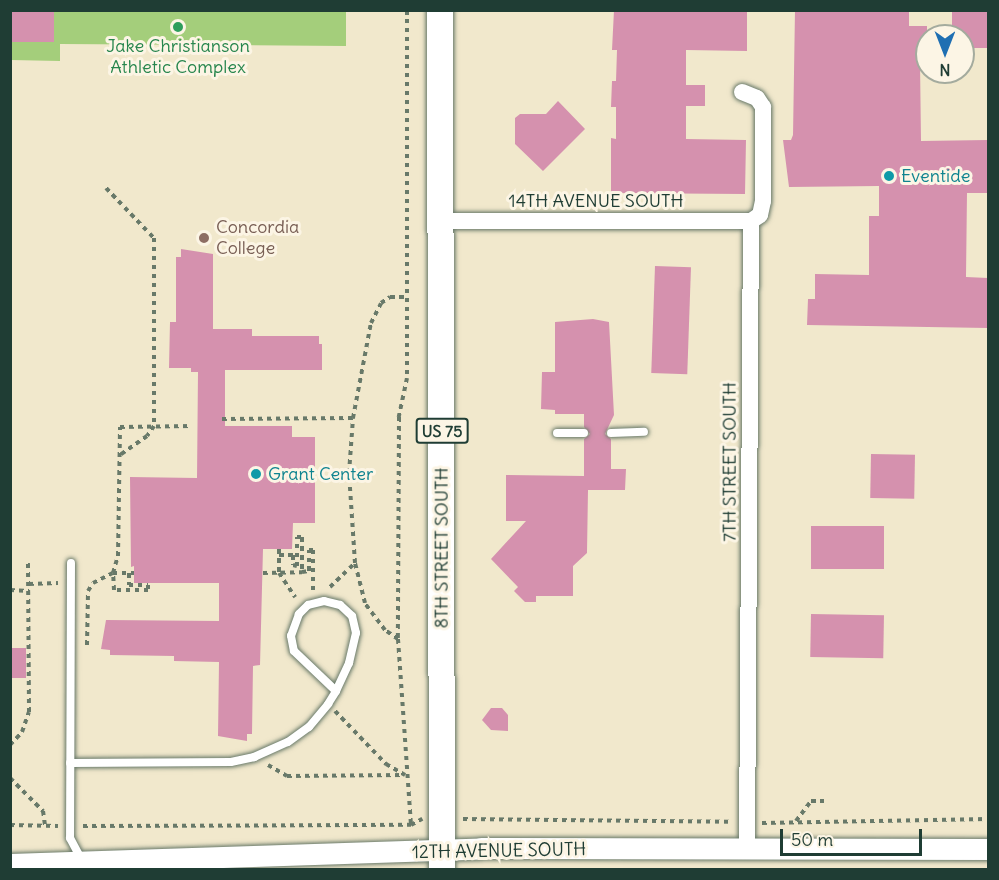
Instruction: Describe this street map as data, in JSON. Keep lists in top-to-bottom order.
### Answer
{
  "streets": {
    "main road": ["US 75", "8TH STREET SOUTH"],
    "street": ["14TH AVENUE SOUTH", "7TH STREET SOUTH", "12TH AVENUE SOUTH"]
  },
  "crossings": [
    ["14TH AVENUE SOUTH", "7TH STREET SOUTH"],
    ["14TH AVENUE SOUTH", "8TH STREET SOUTH"],
    ["7TH STREET SOUTH", "12TH AVENUE SOUTH"],
    ["8TH STREET SOUTH", "12TH AVENUE SOUTH"]
  ],
  "places": [
    "Jake Christianson Athletic Complex",
    "Eventide",
    "Concordia College",
    "Grant Center"
  ],
  "scale_bar": "50 m",
  "north": "bottom"
}
